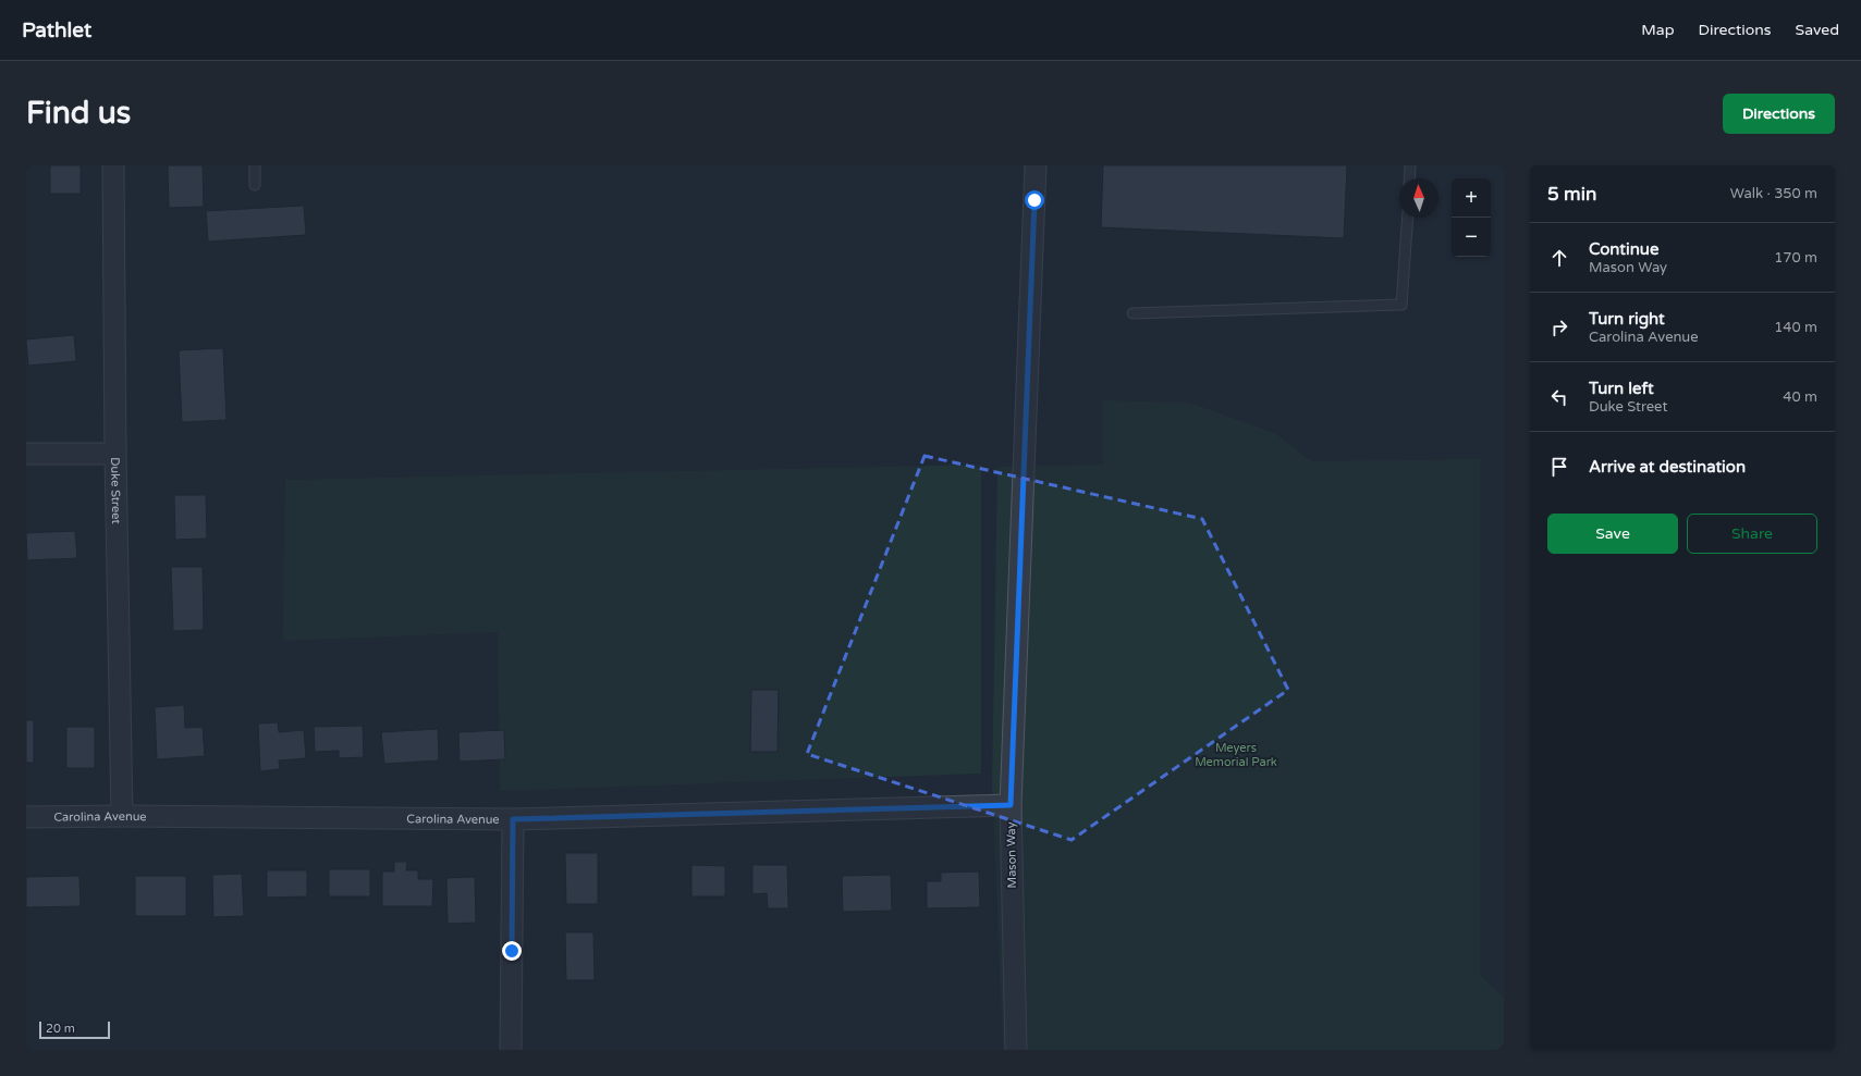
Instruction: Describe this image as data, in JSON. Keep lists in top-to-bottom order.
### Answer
{
  "streets": {
    "street": ["Duke Street", "Carolina Avenue", "Mason Way"]
  },
  "crossings": [
    ["Duke Street", "Carolina Avenue"],
    ["Carolina Avenue", "Mason Way"]
  ],
  "parks": ["Meyers Memorial Park"],
  "scale_bar": "20 m",
  "north": "top",
  "page": {
    "header": "Pathlet",
    "nav": ["Map", "Directions", "Saved"],
    "buttons": [
      "Directions",
      ["Save", "Share"]
    ],
    "title": "Find us",
    "heading": ["5 min", "Walk · 350 m"],
    "map_buttons": ["+", "−"],
    "list": [
      ["Continue", "Mason Way", "170 m"],
      ["Turn right", "Carolina Avenue", "140 m"],
      ["Turn left", "Duke Street", "40 m"],
      "Arrive at destination"
    ],
    "scale": "20 m"
  }
}
